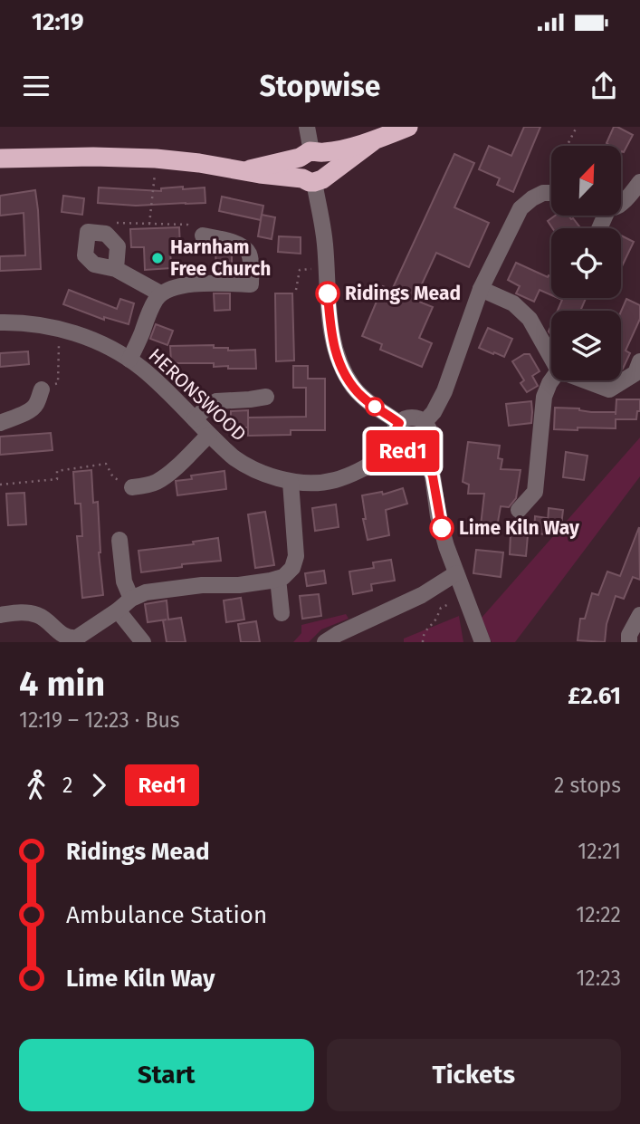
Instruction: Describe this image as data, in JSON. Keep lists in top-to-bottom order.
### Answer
{
  "streets": {
    "street": ["HERONSWOOD"]
  },
  "places": ["Harnham Free Church", "Ridings Mead", "Lime Kiln Way"],
  "lines": ["bus line Red1"],
  "north": "top right",
  "page": {
    "status": "12:19",
    "header": "Stopwise",
    "on_map": "Red1",
    "heading": ["4 min", "12:19 – 12:23 · Bus", "£2.61"],
    "legs": ["2", "Red1", "2 stops"],
    "list": [
      {
        "name": "Ridings Mead",
        "value": "12:21"
      },
      {
        "name": "Ambulance Station",
        "value": "12:22"
      },
      {
        "name": "Lime Kiln Way",
        "value": "12:23"
      }
    ],
    "buttons": ["Start", "Tickets"]
  }
}
